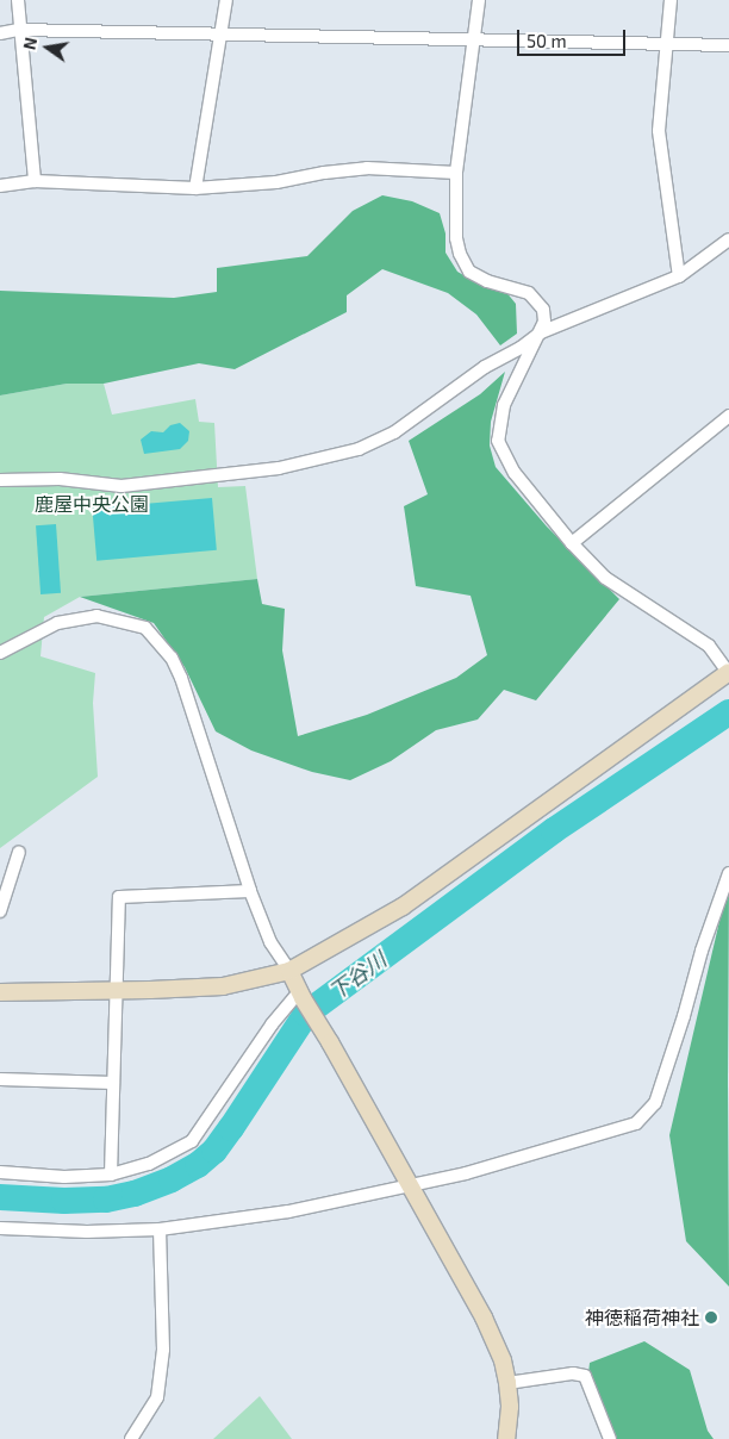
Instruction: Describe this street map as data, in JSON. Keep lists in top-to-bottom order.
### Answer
{
  "water": ["下谷川"],
  "parks": ["鹿屋中央公園"],
  "places": ["神徳稲荷神社"],
  "scale_bar": "50 m",
  "north": "left"
}
